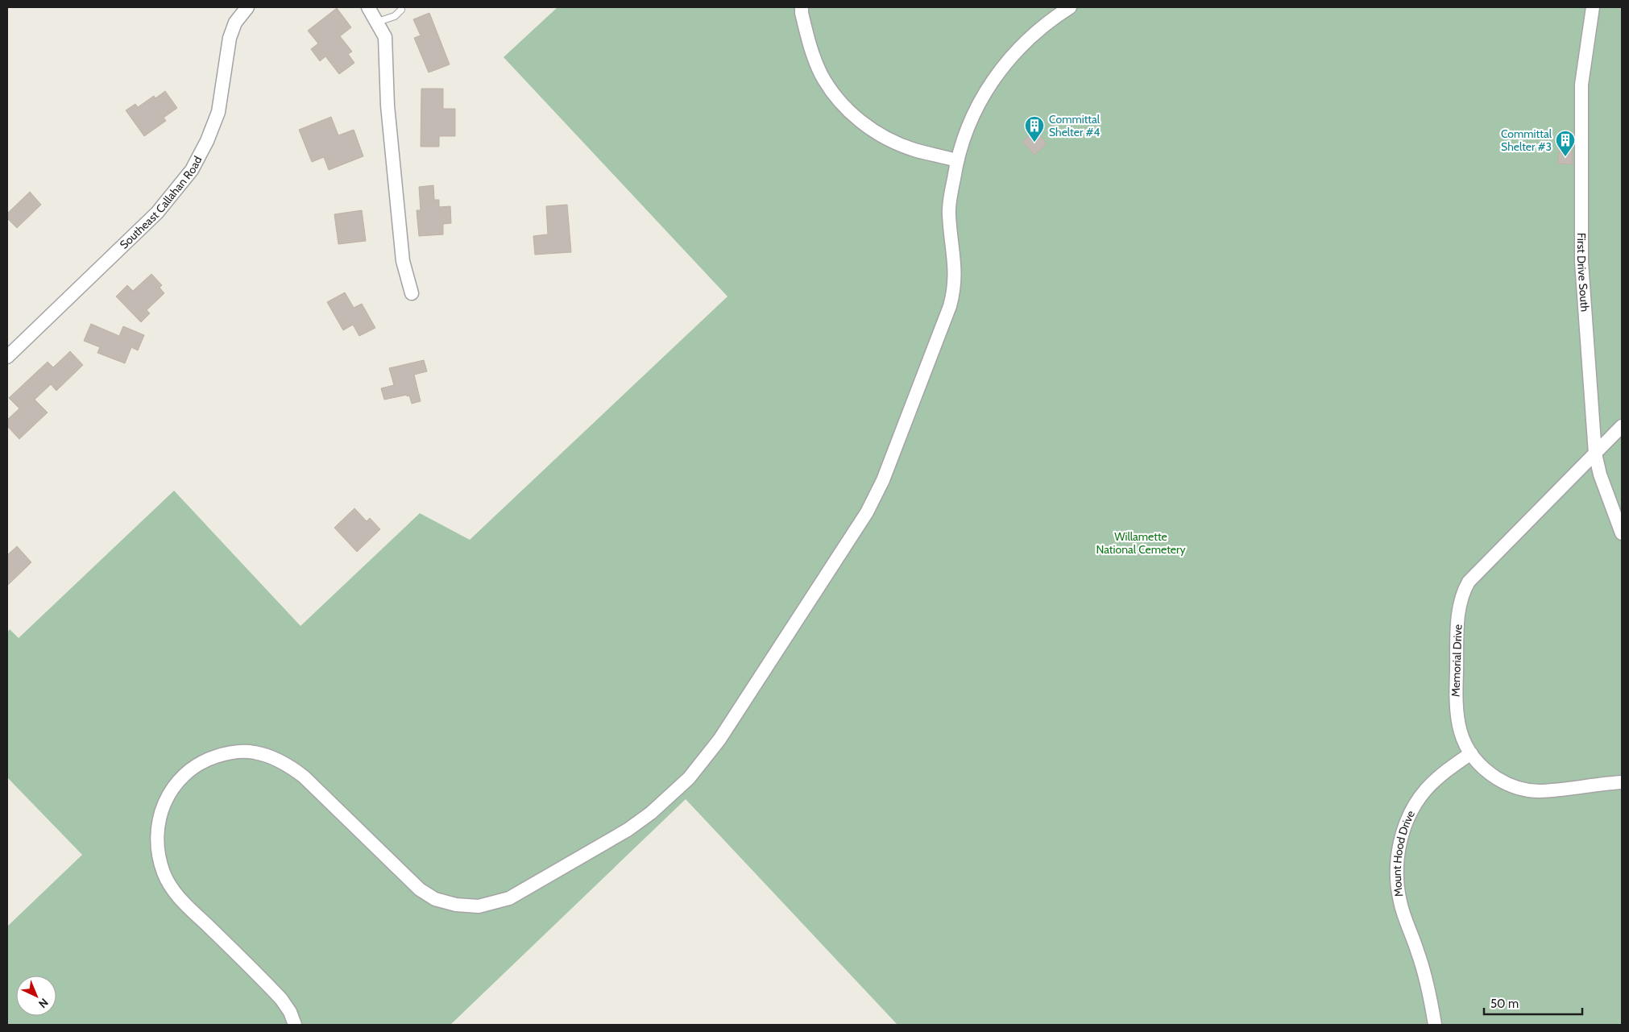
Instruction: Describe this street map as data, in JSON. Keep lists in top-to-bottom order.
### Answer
{
  "streets": {
    "street": [
      "Southeast Callahan Road",
      "First Drive South",
      "Memorial Drive",
      "Mount Hood Drive"
    ]
  },
  "crossings": [
    ["First Drive South", "Memorial Drive"],
    ["Memorial Drive", "Mount Hood Drive"]
  ],
  "parks": ["Willamette National Cemetery"],
  "places": {
    "building": ["Committal Shelter #4", "Committal Shelter #3"]
  },
  "scale_bar": "50 m",
  "north": "bottom right"
}
